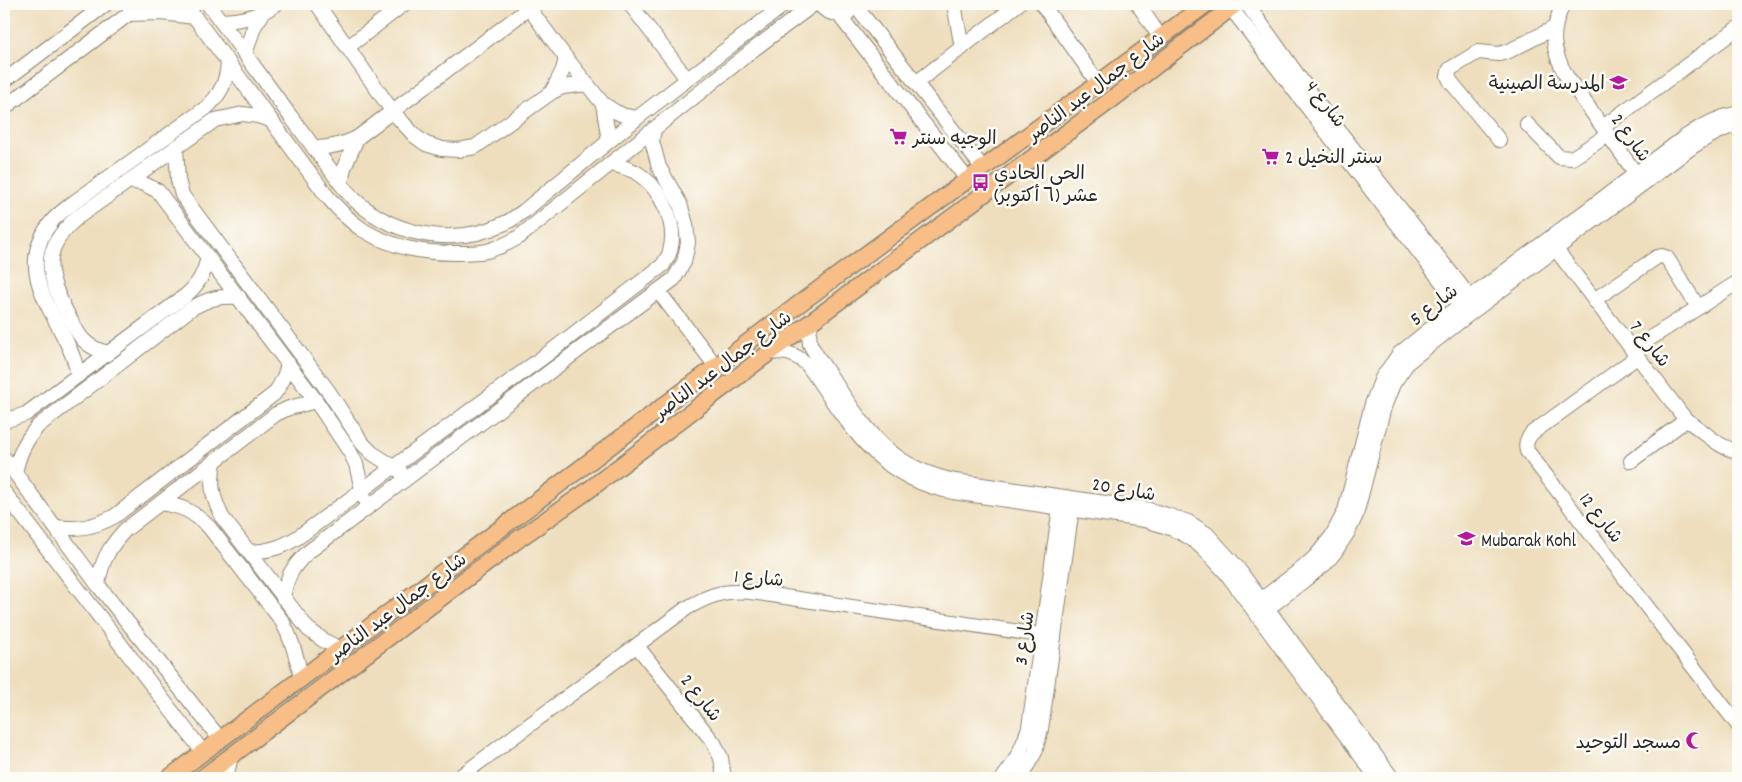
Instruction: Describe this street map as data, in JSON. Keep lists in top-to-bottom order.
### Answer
{
  "streets": {
    "main road": ["شارع جمال عبد الناصر"],
    "street": [
      "شارع 4",
      "شارع 2",
      "شارع 5",
      "شارع 7",
      "شارع 20",
      "شارع 12",
      "شارع 1",
      "شارع 3"
    ]
  },
  "crossings": [
    ["شارع جمال عبد الناصر", "شارع 4"],
    ["شارع جمال عبد الناصر", "شارع 20"],
    ["شارع 4", "شارع 5"],
    ["شارع 2", "شارع 5"],
    ["شارع 2", "شارع 1"],
    ["شارع 5", "شارع 7"],
    ["شارع 5", "شارع 20"],
    ["شارع 7", "شارع 12"],
    ["شارع 20", "شارع 3"],
    ["شارع 1", "شارع 3"]
  ],
  "places": {
    "school or university": ["المدرسة الصينية", "Mubarak Kohl"],
    "supermarket": ["الوجيه سنتر", "سنتر النخيل 2"],
    "bus stop": ["الحي الحادي عشر (٦ أكتوبر)"],
    "mosque": ["مسجد التوحيد"]
  }
}
